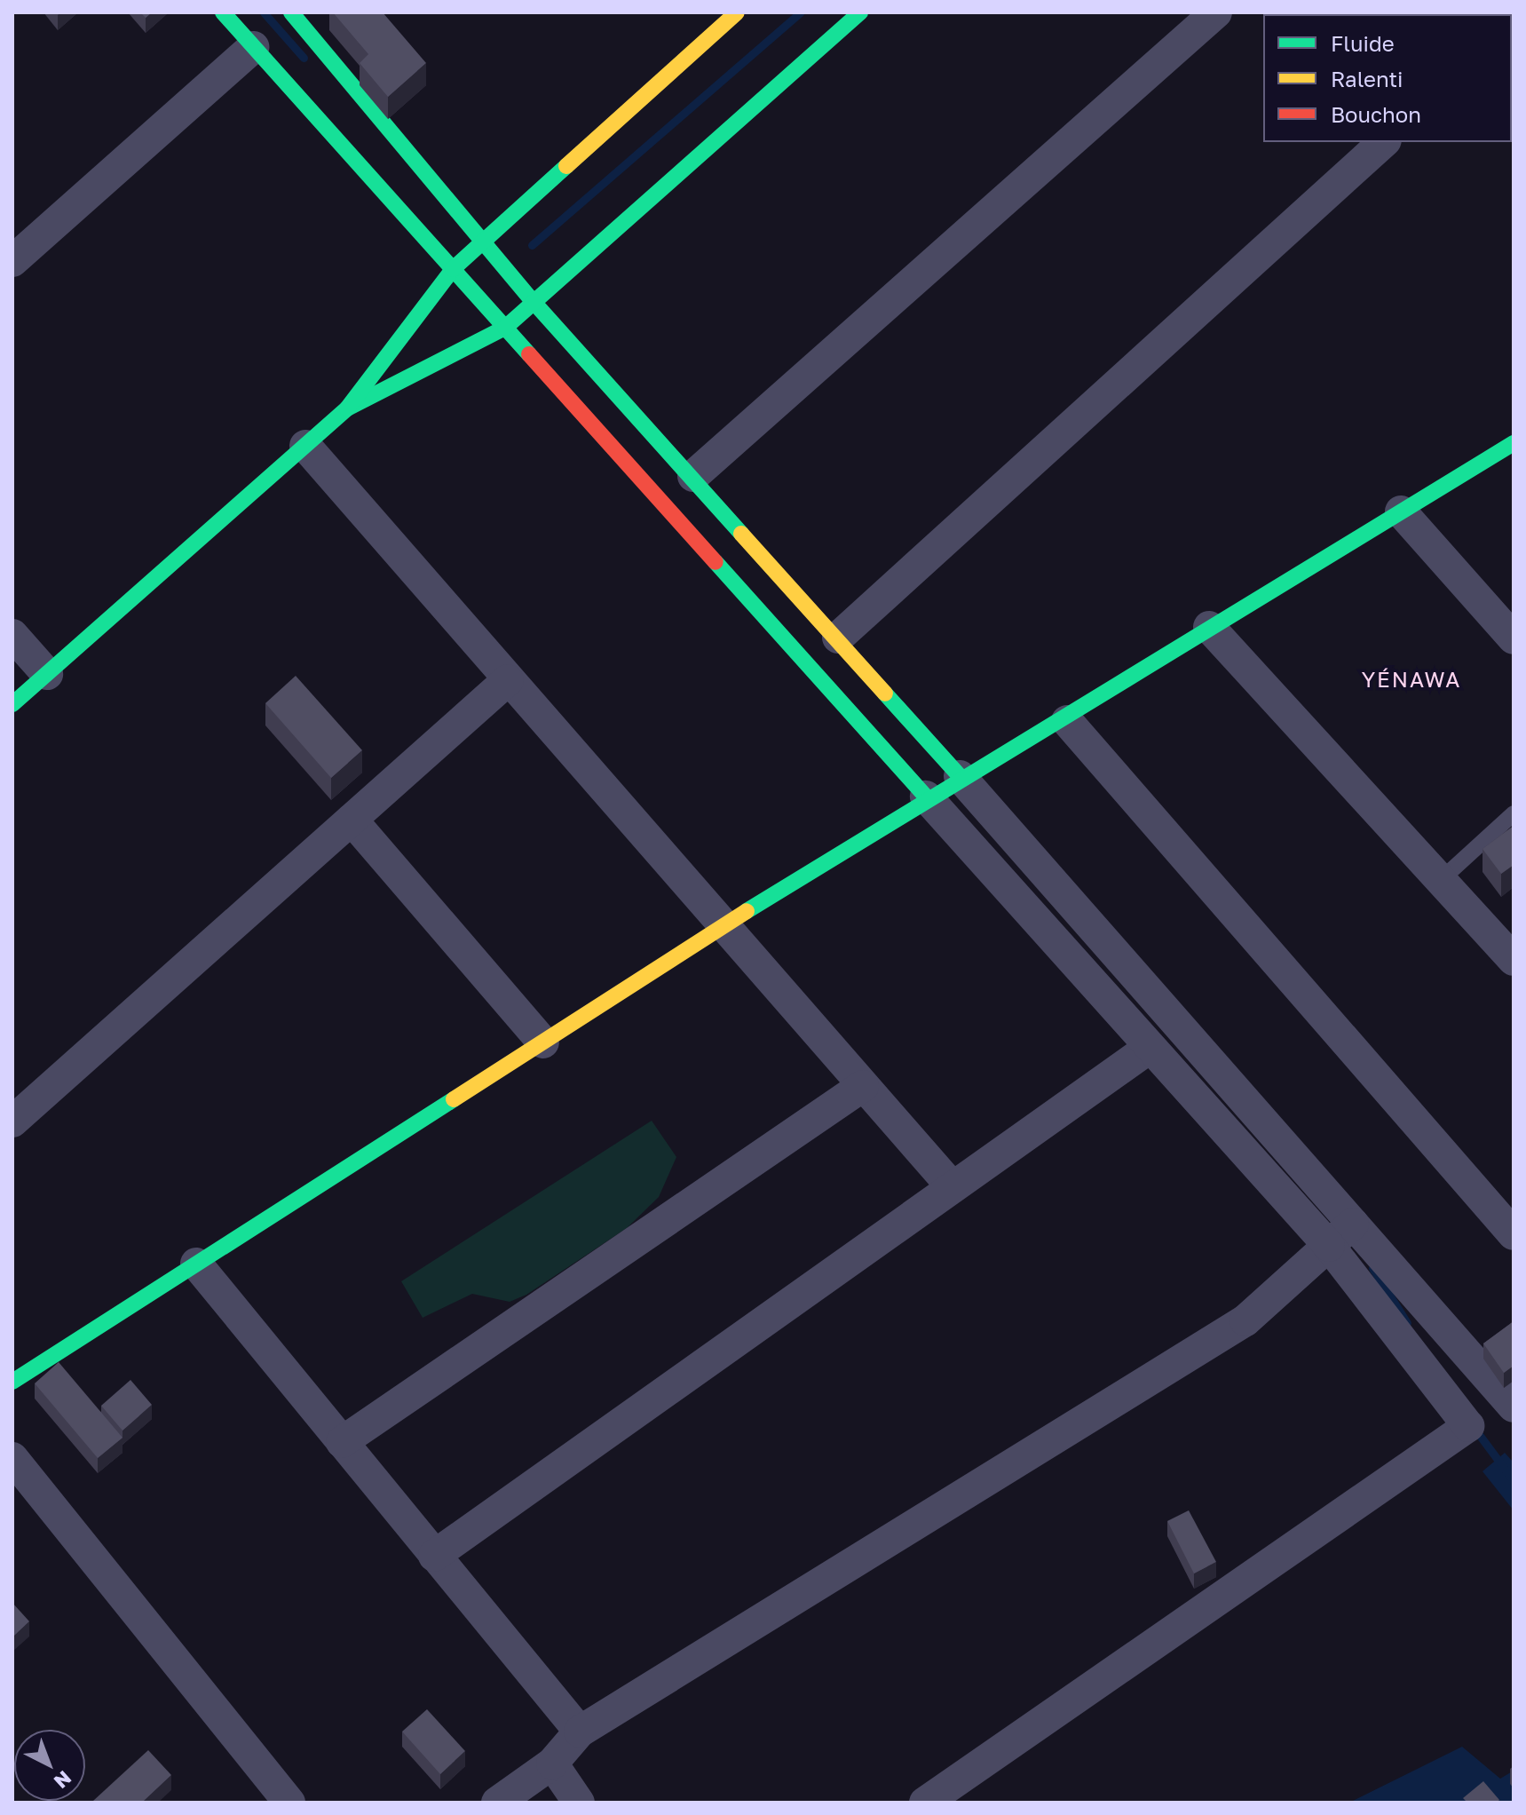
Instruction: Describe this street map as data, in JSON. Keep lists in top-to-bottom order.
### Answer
{
  "districts": ["YÉNAWA"],
  "legend": ["Fluide", "Ralenti", "Bouchon"],
  "north": "bottom right"
}
